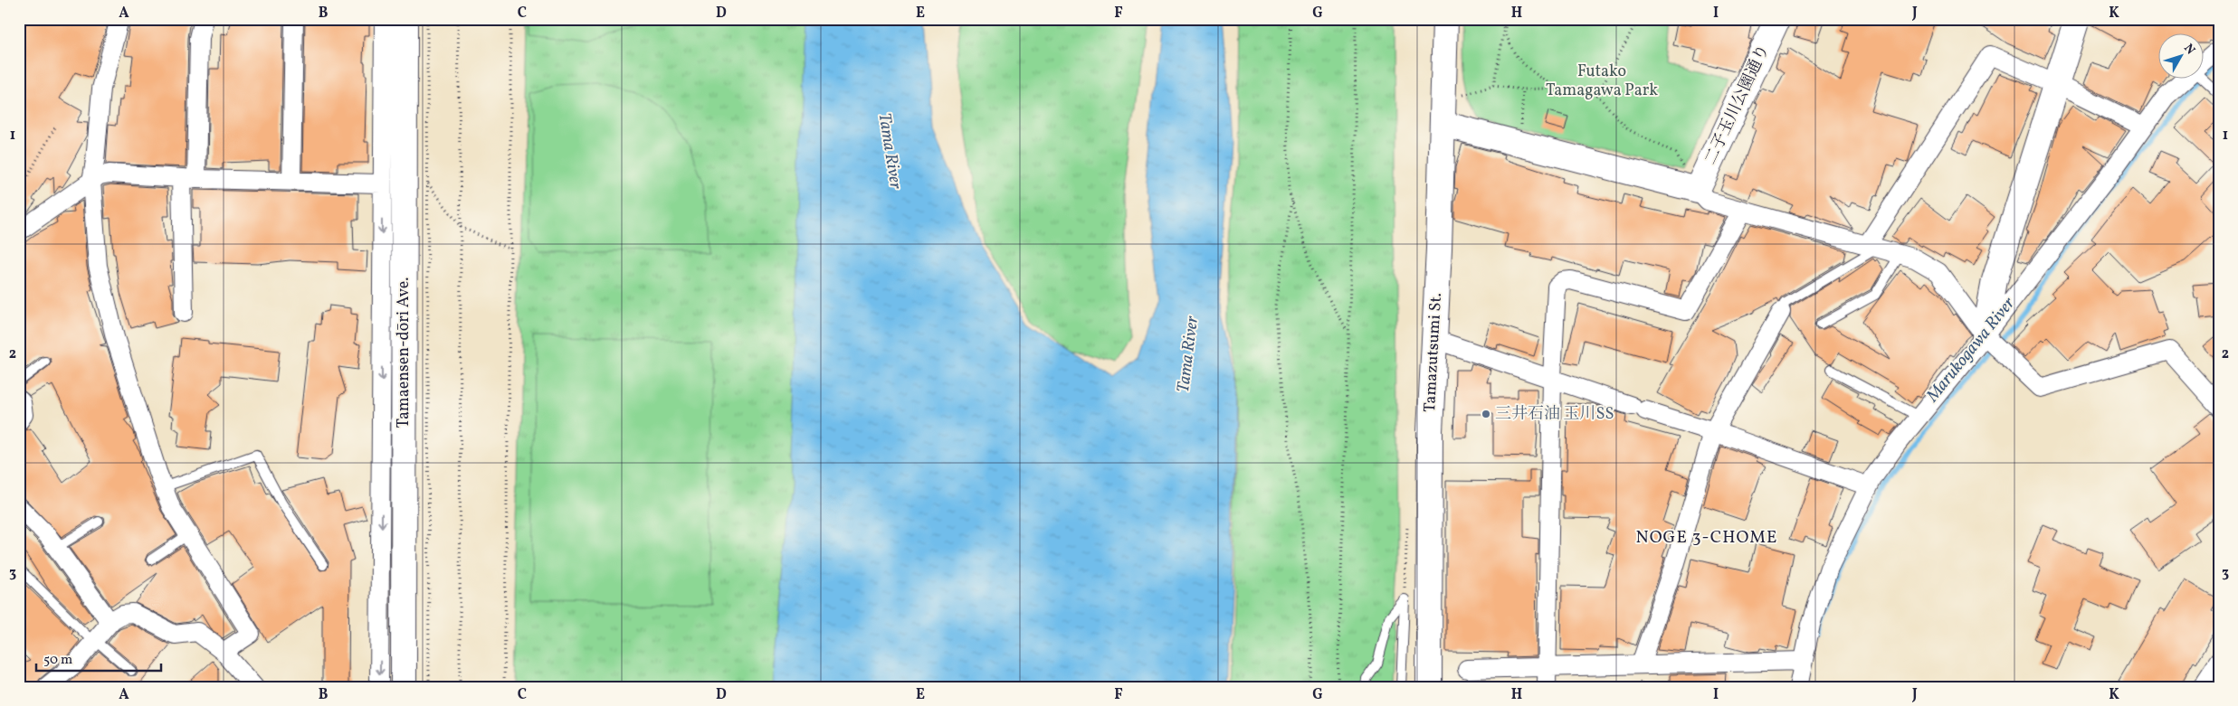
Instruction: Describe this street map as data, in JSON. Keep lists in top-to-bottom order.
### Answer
{
  "streets": {
    "main road": ["二子玉川公園通り", "Tamaensen-dōri Ave.", "Tamazutsumi St."]
  },
  "districts": ["NOGE 3-CHOME"],
  "water": ["Tama River", "Marukogawa River"],
  "parks": ["Futako Tamagawa Park"],
  "places": ["三井石油 玉川SS"],
  "scale_bar": "50 m",
  "north": "top right",
  "grid": {
    "columns": [
      "A",
      "B",
      "C",
      "D",
      "E",
      "F",
      "G",
      "H",
      "I",
      "J",
      "K"
    ],
    "rows": ["1", "2", "3"]
  }
}
